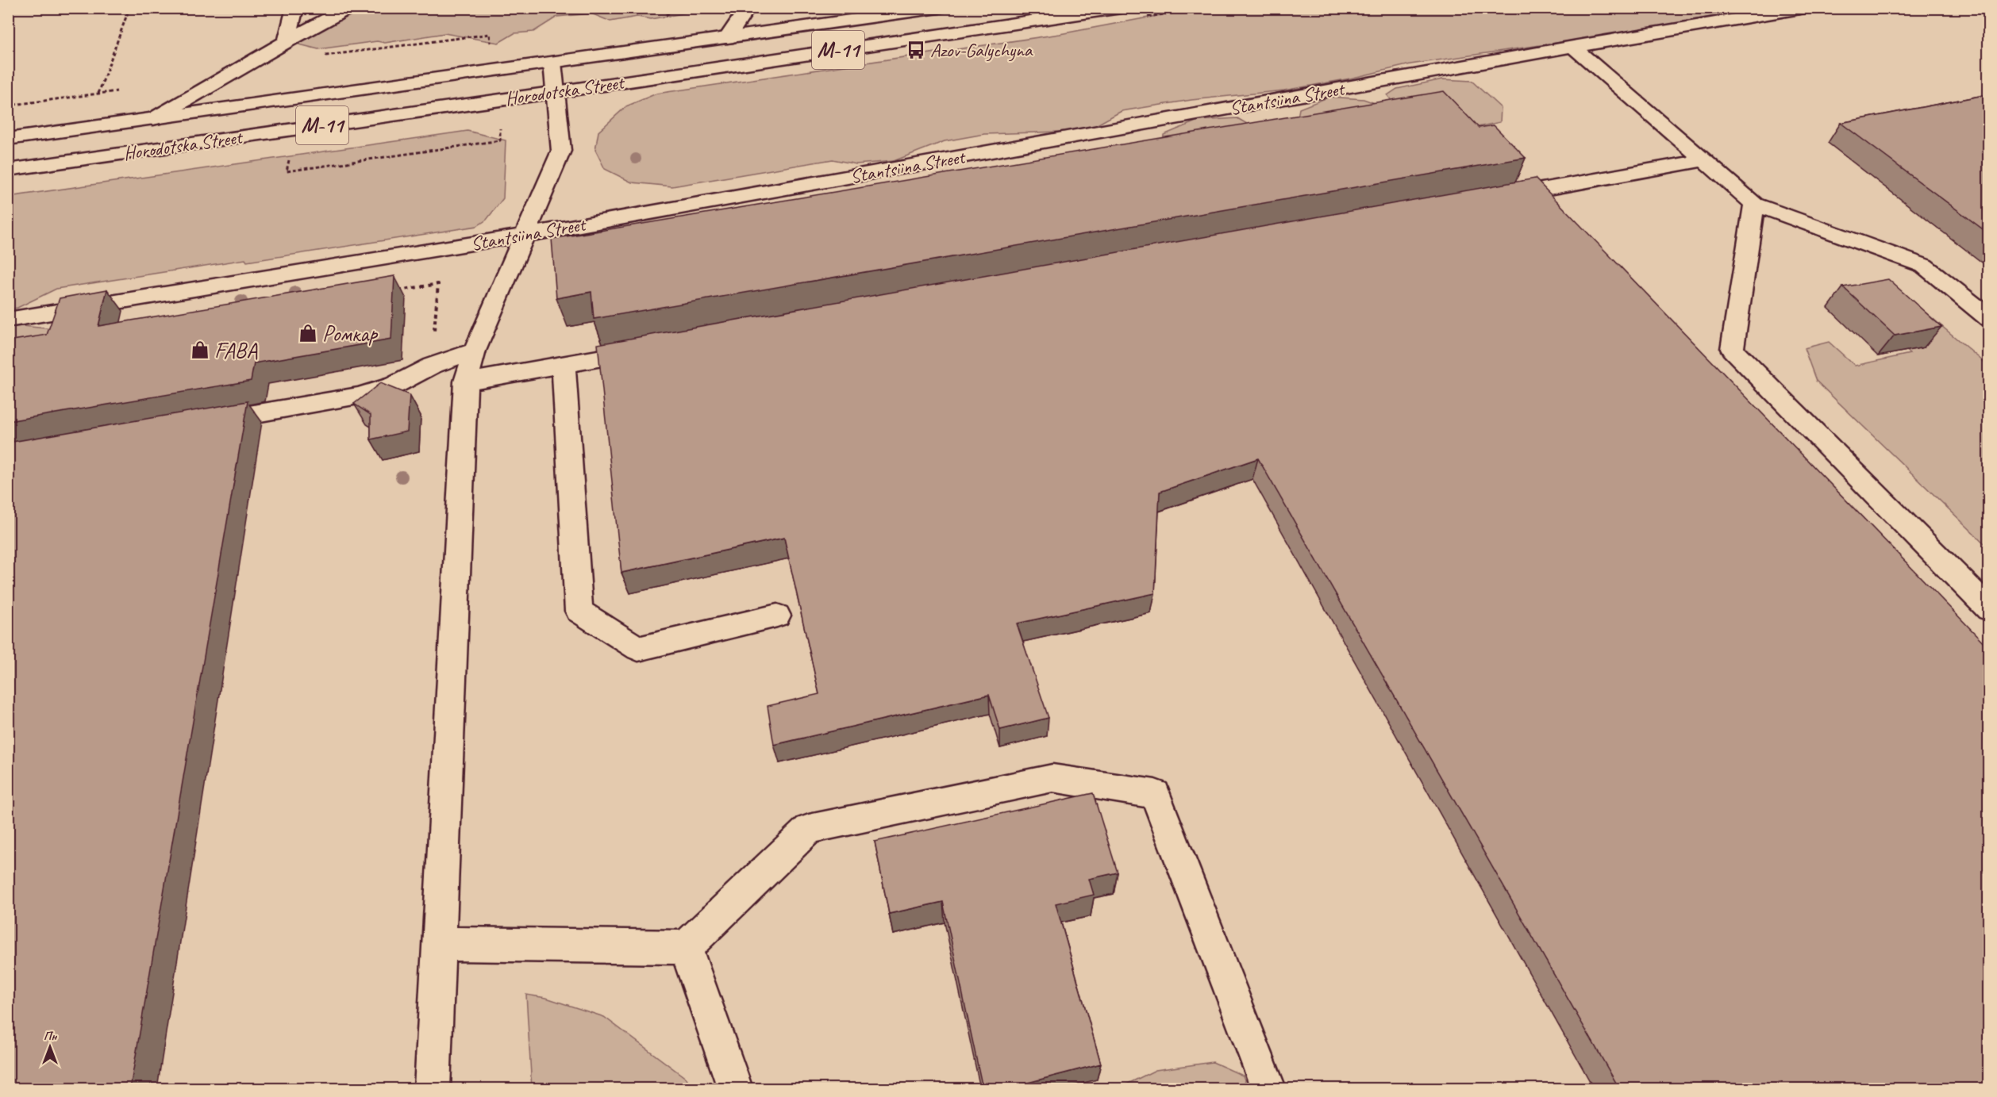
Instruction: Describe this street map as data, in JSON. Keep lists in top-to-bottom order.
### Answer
{
  "streets": {
    "street": ["М-11", "Horodotska Street", "Stantsiina Street"]
  },
  "places": {
    "bus stop": ["Azov-Galychyna"],
    "shop": ["Ромкар", "FABA"]
  },
  "north": "top"
}
